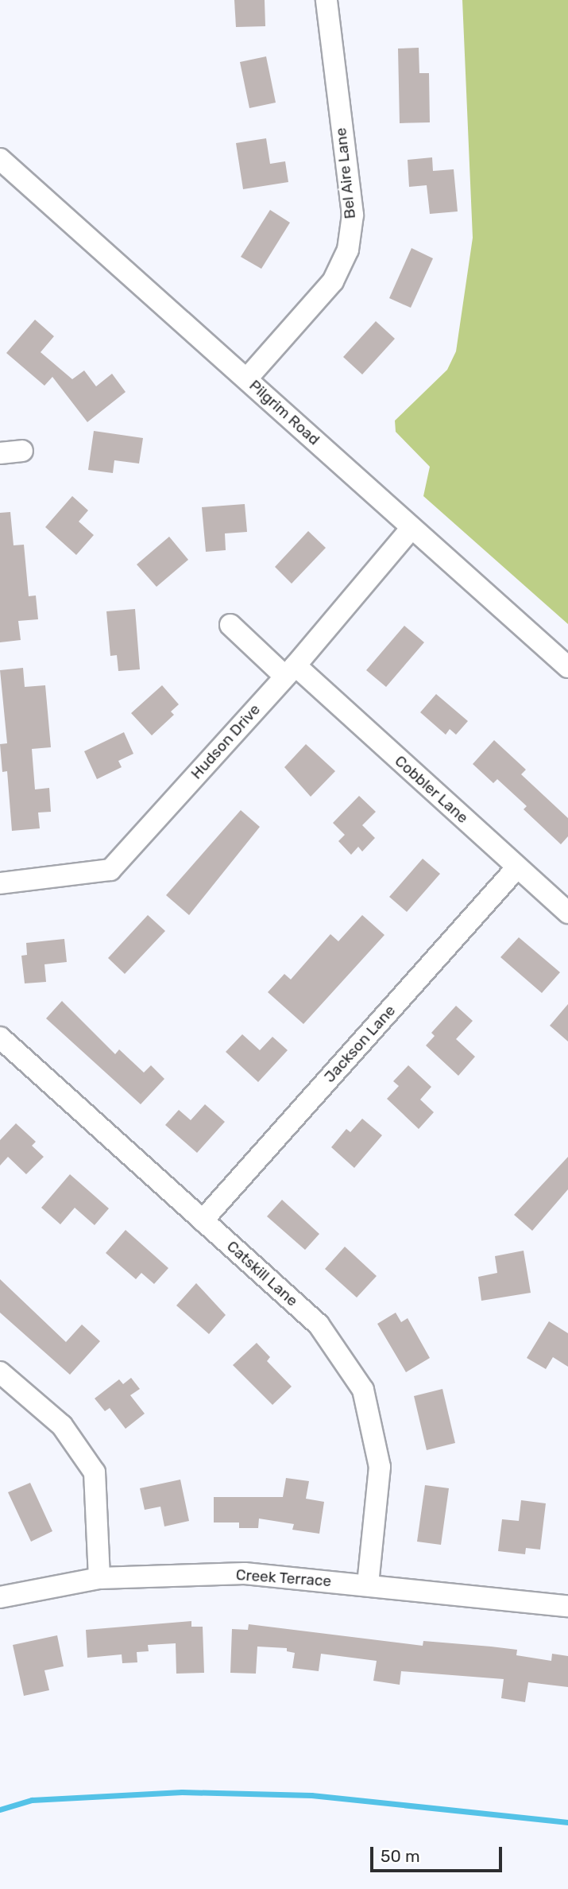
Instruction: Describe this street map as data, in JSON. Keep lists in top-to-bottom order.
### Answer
{
  "streets": {
    "street": [
      "Bel Aire Lane",
      "Pilgrim Road",
      "Hudson Drive",
      "Cobbler Lane",
      "Jackson Lane",
      "Catskill Lane",
      "Creek Terrace"
    ]
  },
  "crossings": [
    ["Bel Aire Lane", "Pilgrim Road"],
    ["Pilgrim Road", "Hudson Drive"],
    ["Hudson Drive", "Cobbler Lane"],
    ["Cobbler Lane", "Jackson Lane"],
    ["Jackson Lane", "Catskill Lane"],
    ["Catskill Lane", "Creek Terrace"]
  ],
  "scale_bar": "50 m"
}
